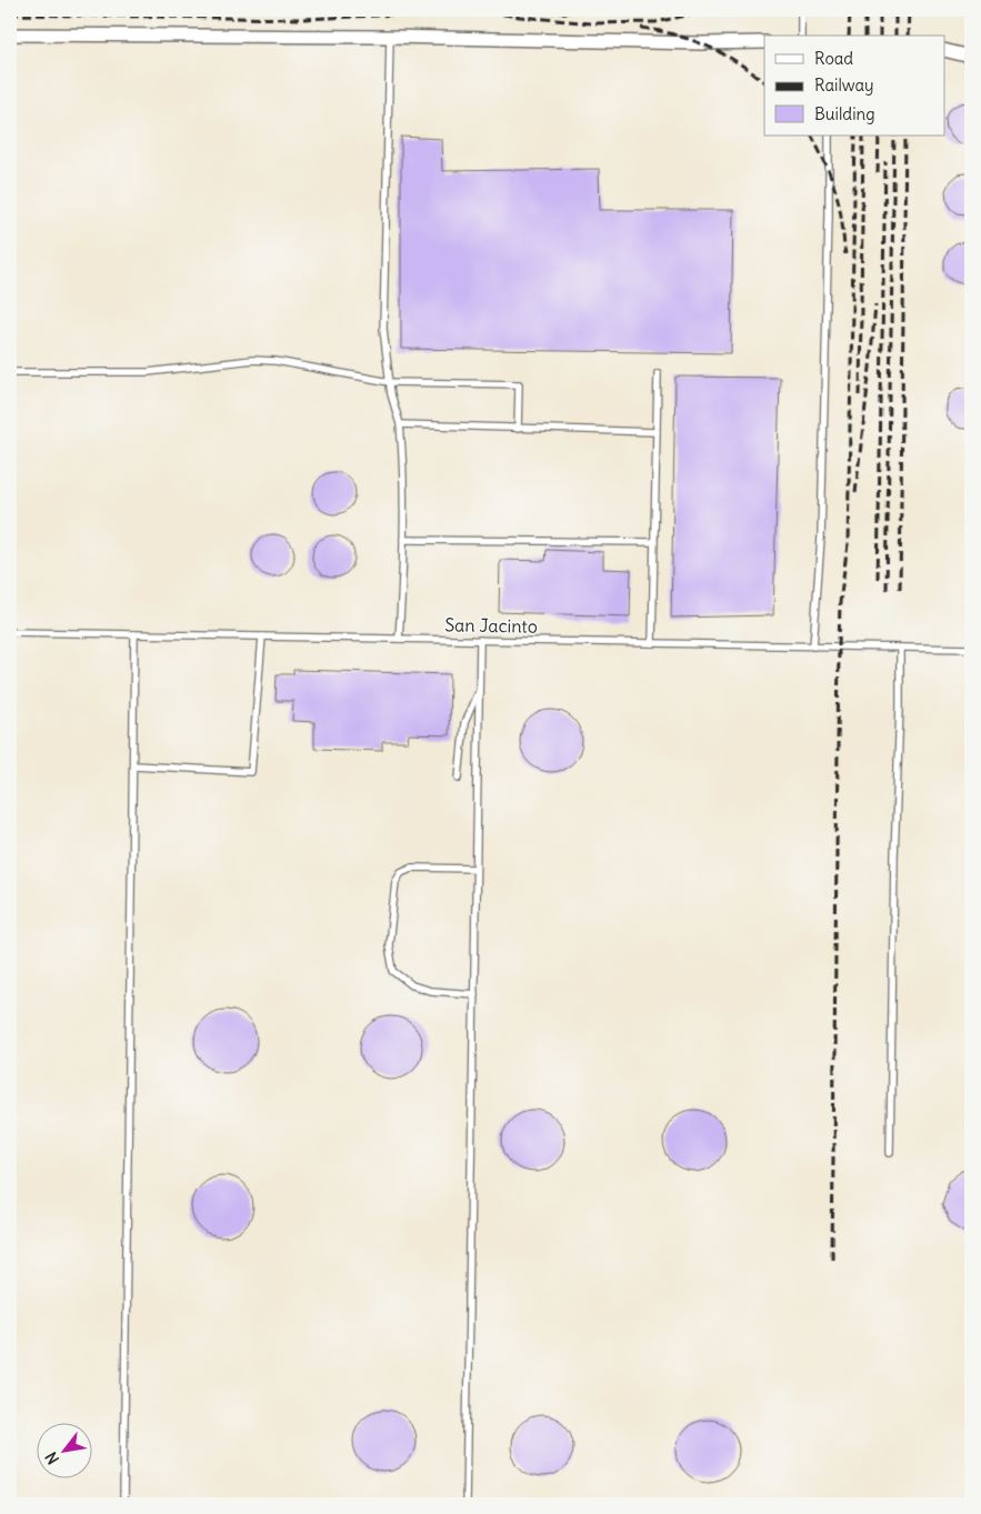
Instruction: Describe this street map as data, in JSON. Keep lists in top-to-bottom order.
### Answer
{
  "streets": {
    "lane": ["San Jacinto"]
  },
  "legend": ["Road", "Railway", "Building"],
  "north": "bottom left"
}
